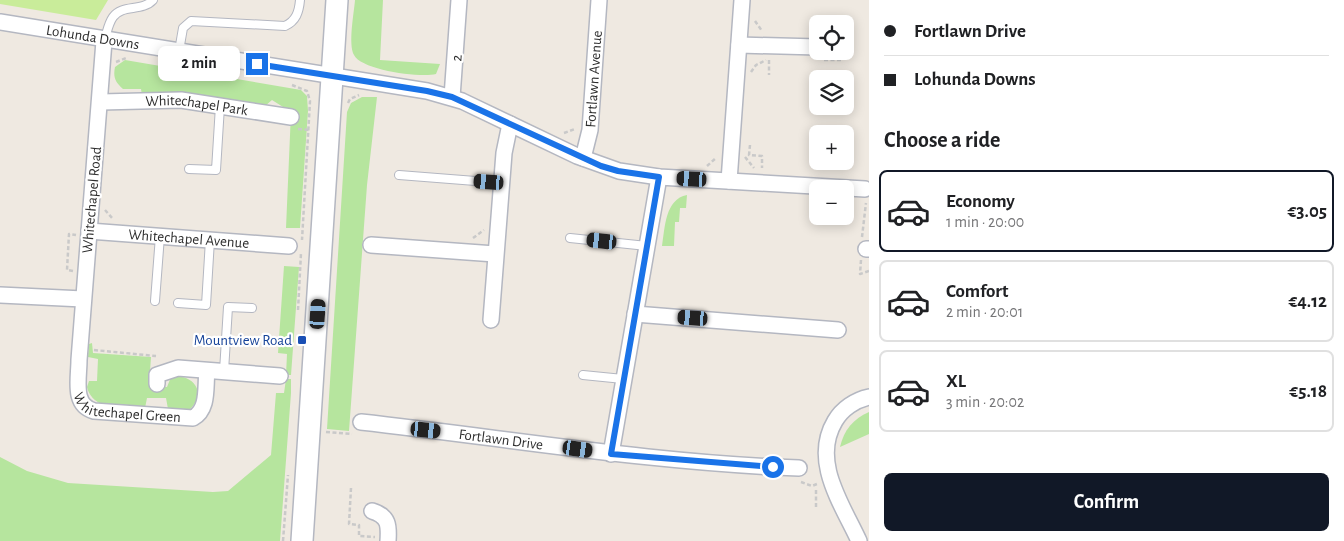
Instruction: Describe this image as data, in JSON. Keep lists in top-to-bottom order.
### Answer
{
  "streets": {
    "street": [
      "Lohunda Downs",
      "Fortlawn Avenue",
      "Whitechapel Park",
      "Whitechapel Road",
      "Whitechapel Avenue",
      "Whitechapel Green",
      "Fortlawn Drive"
    ]
  },
  "crossings": [
    ["Lohunda Downs", "Whitechapel Road"],
    ["Whitechapel Park", "Whitechapel Road"],
    ["Whitechapel Road", "Whitechapel Avenue"],
    ["Whitechapel Road", "Whitechapel Green"]
  ],
  "places": {
    "transit": ["Mountview Road"]
  },
  "page": {
    "banner": ["Fortlawn Drive", "Lohunda Downs"],
    "map_buttons": ["+", "−"],
    "bubble": "2 min",
    "heading": "Choose a ride",
    "list": [
      {
        "name": "Economy",
        "note": "1 min · 20:00",
        "value": "€3.05"
      },
      {
        "name": "Comfort",
        "note": "2 min · 20:01",
        "value": "€4.12"
      },
      {
        "name": "XL",
        "note": "3 min · 20:02",
        "value": "€5.18"
      }
    ],
    "buttons": "Confirm"
  }
}
